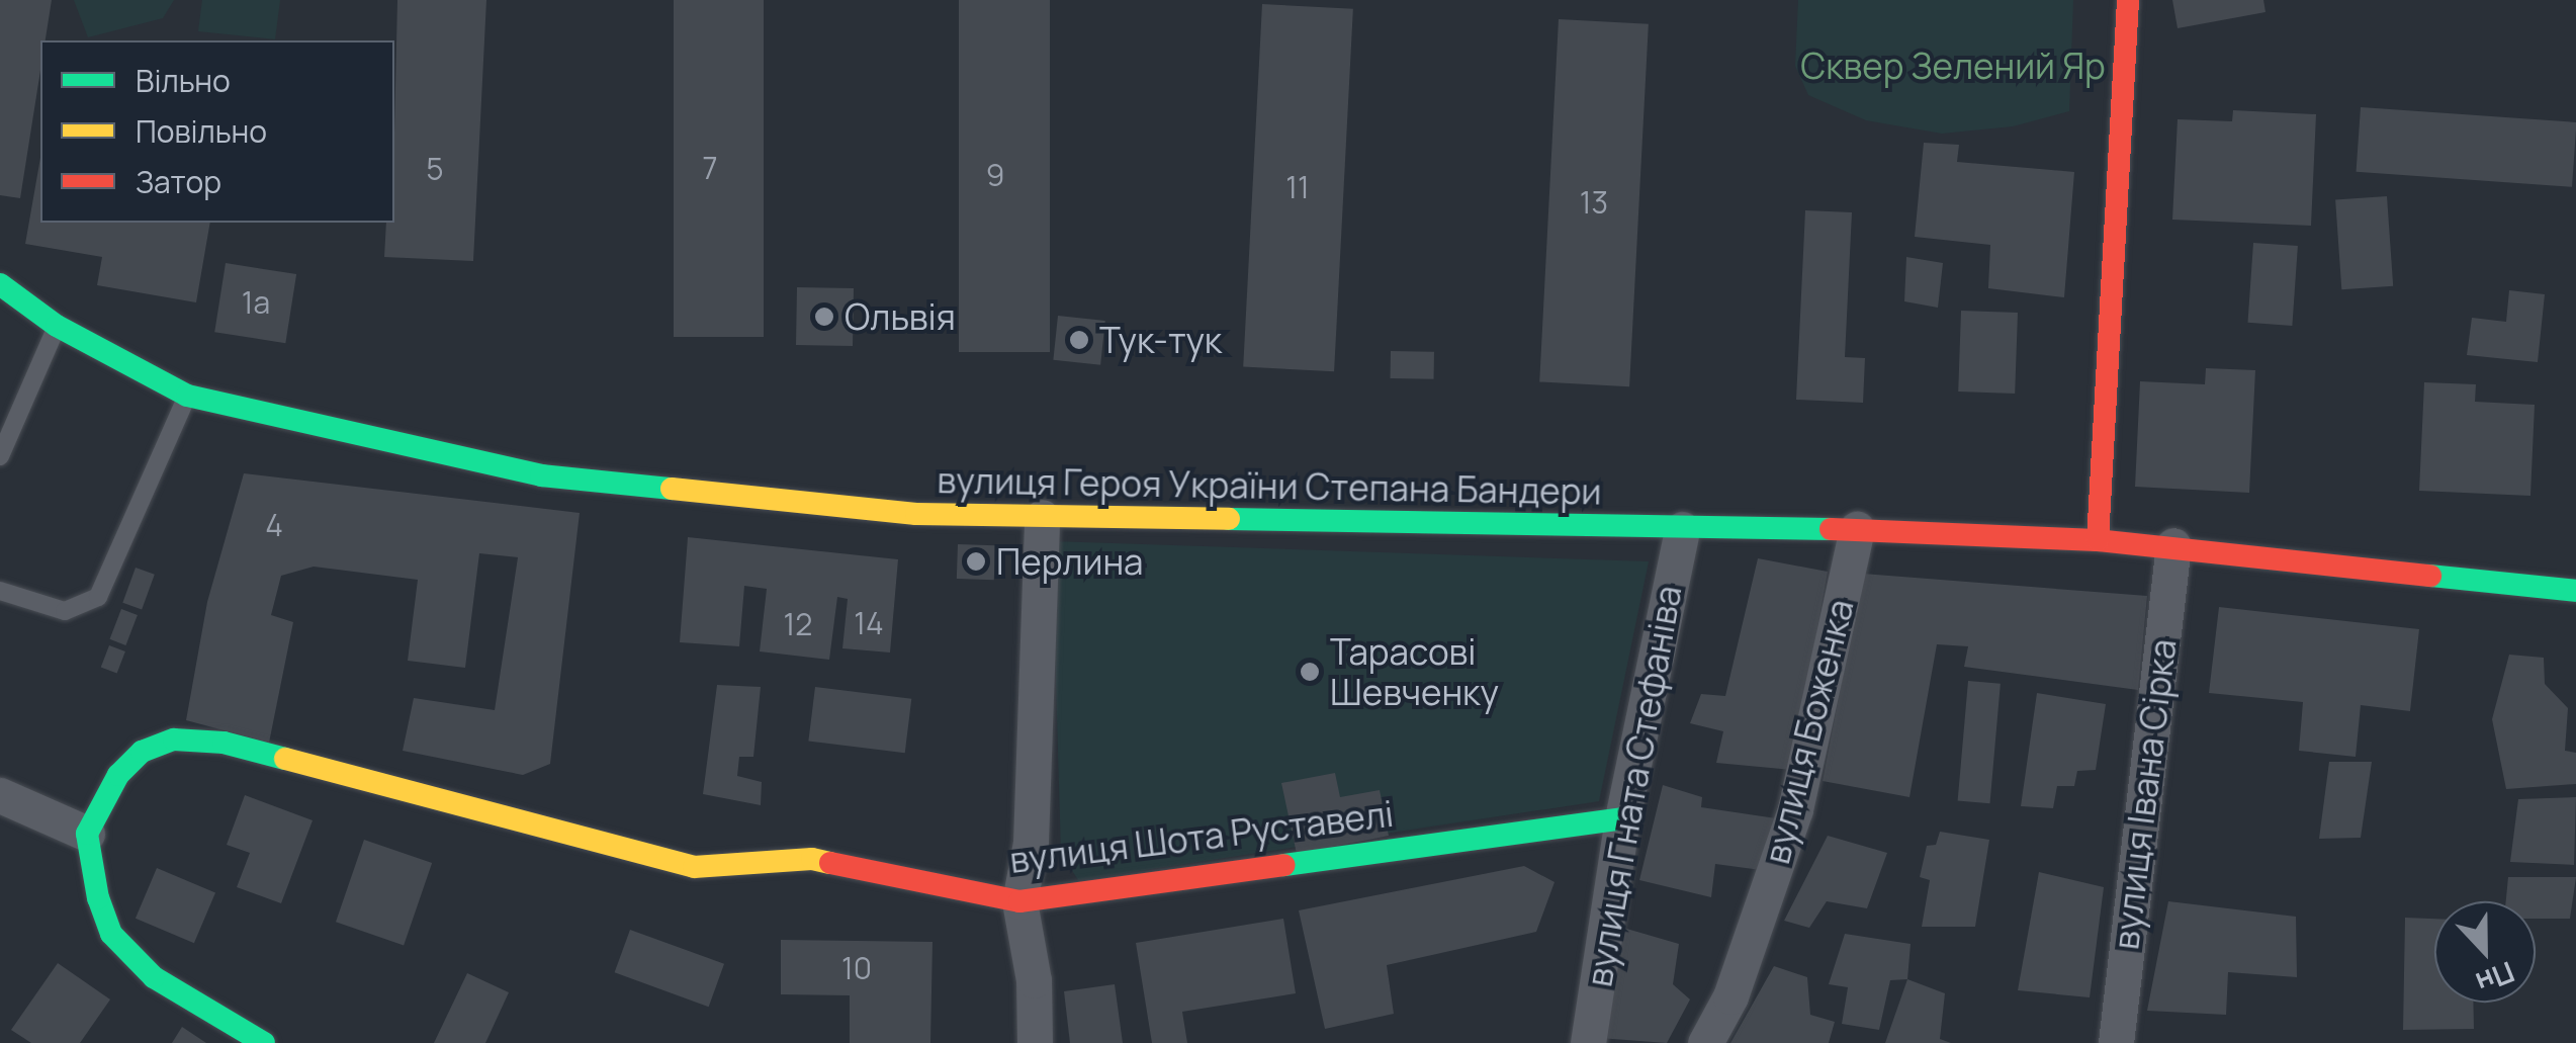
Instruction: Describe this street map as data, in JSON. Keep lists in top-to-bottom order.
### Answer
{
  "streets": {
    "main road": ["вулиця Героя України Степана Бандери", "вулиця Шота Руставелі"],
    "street": ["вулиця Боженка", "вулиця Гната Стефаніва", "вулиця Івана Сірка"]
  },
  "crossings": [
    ["вулиця Героя України Степана Бандери", "вулиця Боженка"],
    ["вулиця Героя України Степана Бандери", "вулиця Гната Стефаніва"],
    ["вулиця Героя України Степана Бандери", "вулиця Івана Сірка"],
    ["вулиця Гната Стефаніва", "вулиця Шота Руставелі"]
  ],
  "parks": ["Сквер Зелений Яр"],
  "places": [
    "Ольвія",
    "Тук-тук",
    "Перлина",
    "Тарасові Шевченку"
  ],
  "house_numbers": [
    "7",
    "5",
    "9",
    "11",
    "13",
    "1а",
    "4",
    "14",
    "12",
    "10"
  ],
  "legend": ["Вільно", "Повільно", "Затор"],
  "north": "bottom"
}
